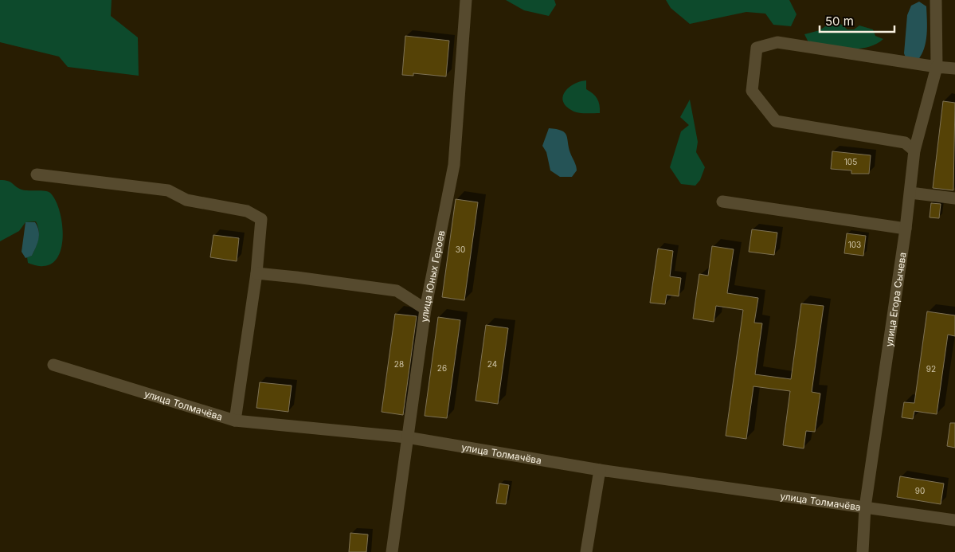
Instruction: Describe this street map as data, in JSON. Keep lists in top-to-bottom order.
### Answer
{
  "streets": {
    "street": ["улица Юных Героев", "улица Егора Сычева", "улица Толмачёва"]
  },
  "crossings": [
    ["улица Юных Героев", "улица Толмачёва"],
    ["улица Егора Сычева", "улица Толмачёва"]
  ],
  "house_numbers": [
    "105",
    "103",
    "30",
    "28",
    "24",
    "26",
    "92",
    "90"
  ],
  "scale_bar": "50 m"
}
